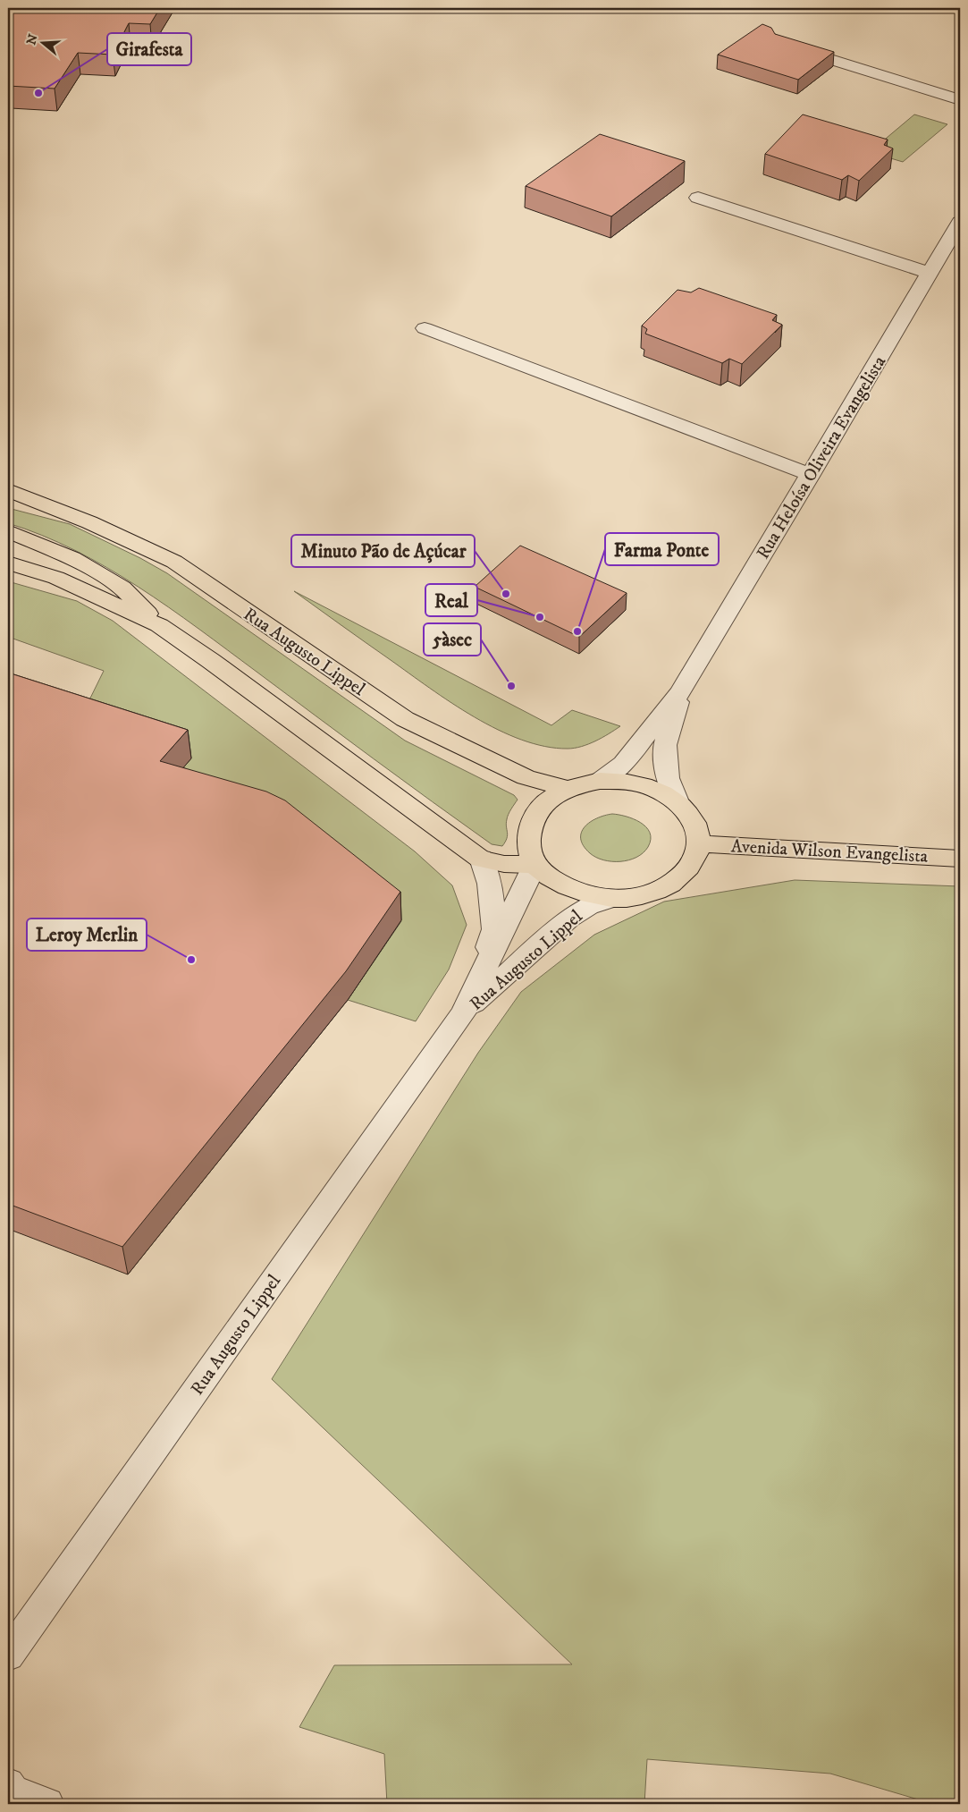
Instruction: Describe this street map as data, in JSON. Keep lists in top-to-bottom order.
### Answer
{
  "streets": {
    "main road": ["Rua Augusto Lippel", "Avenida Wilson Evangelista"],
    "street": ["Rua Heloísa Oliveira Evangelista"]
  },
  "crossings": [
    ["Rua Heloísa Oliveira Evangelista", "Rua Augusto Lippel"],
    ["Rua Heloísa Oliveira Evangelista", "Avenida Wilson Evangelista"],
    ["Rua Augusto Lippel", "Avenida Wilson Evangelista"]
  ],
  "places": [
    "Girafesta",
    "Minuto Pão de Açúcar",
    "Real",
    "Farma Ponte",
    "5àsec",
    "Leroy Merlin"
  ],
  "north": "left"
}
